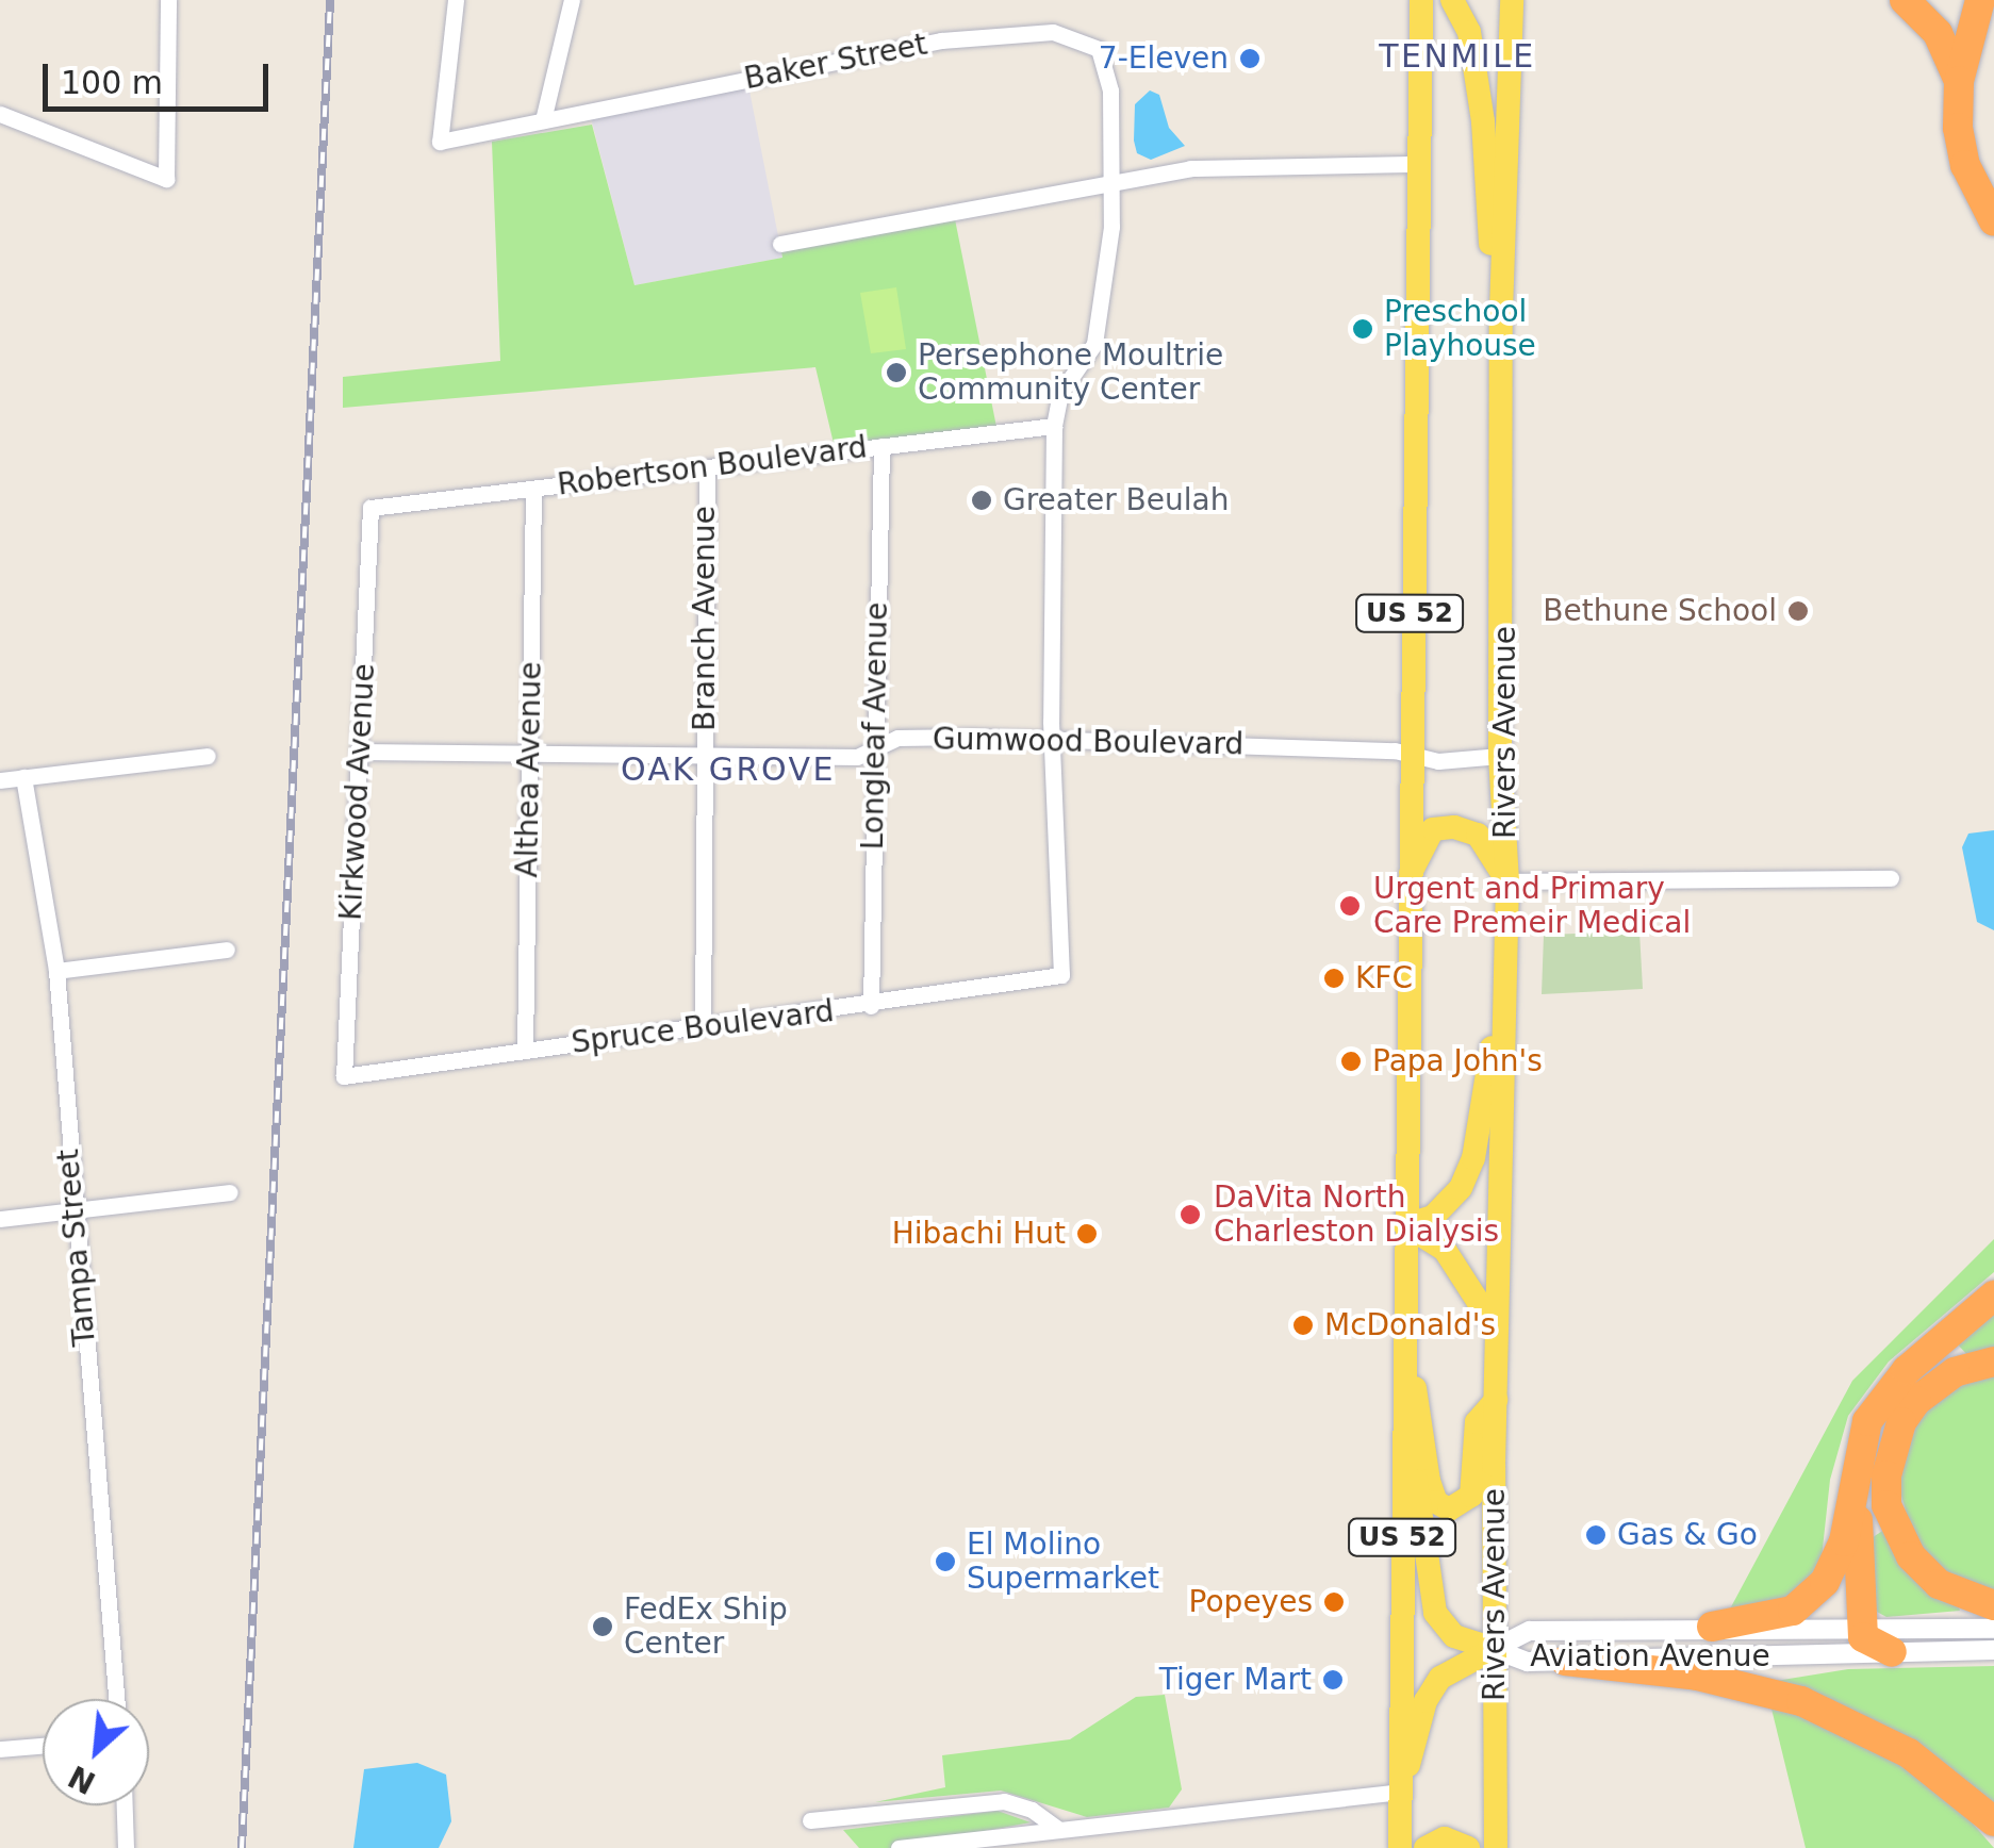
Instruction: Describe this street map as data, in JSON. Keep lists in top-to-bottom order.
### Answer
{
  "streets": {
    "main road": ["US 52", "Rivers Avenue"],
    "street": [
      "Baker Street",
      "Robertson Boulevard",
      "Branch Avenue",
      "Longleaf Avenue",
      "Gumwood Boulevard",
      "Althea Avenue",
      "Kirkwood Avenue",
      "Spruce Boulevard",
      "Tampa Street",
      "Aviation Avenue"
    ]
  },
  "crossings": [
    ["Baker Street", "Robertson Boulevard"],
    ["Baker Street", "Gumwood Boulevard"],
    ["Baker Street", "Spruce Boulevard"],
    ["Robertson Boulevard", "Branch Avenue"],
    ["Robertson Boulevard", "Longleaf Avenue"],
    ["Robertson Boulevard", "Althea Avenue"],
    ["Robertson Boulevard", "Kirkwood Avenue"],
    ["US 52", "Gumwood Boulevard"],
    ["Branch Avenue", "Gumwood Boulevard"],
    ["Branch Avenue", "Spruce Boulevard"],
    ["Longleaf Avenue", "Gumwood Boulevard"],
    ["Longleaf Avenue", "Spruce Boulevard"],
    ["Rivers Avenue", "Gumwood Boulevard"],
    ["Rivers Avenue", "Aviation Avenue"],
    ["Gumwood Boulevard", "Althea Avenue"],
    ["Gumwood Boulevard", "Kirkwood Avenue"],
    ["Althea Avenue", "Spruce Boulevard"],
    ["Kirkwood Avenue", "Spruce Boulevard"]
  ],
  "districts": ["TENMILE", "OAK GROVE"],
  "places": [
    "7-Eleven",
    "Preschool Playhouse",
    "Persephone Moultrie Community Center",
    "Greater Beulah",
    "Bethune School",
    "Urgent and Primary Care Premeir Medical",
    "KFC",
    "Papa John's",
    "DaVita North Charleston Dialysis",
    "Hibachi Hut",
    "McDonald's",
    "Gas & Go",
    "El Molino Supermarket",
    "Popeyes",
    "FedEx Ship Center",
    "Tiger Mart"
  ],
  "scale_bar": "100 m",
  "north": "bottom left"
}
